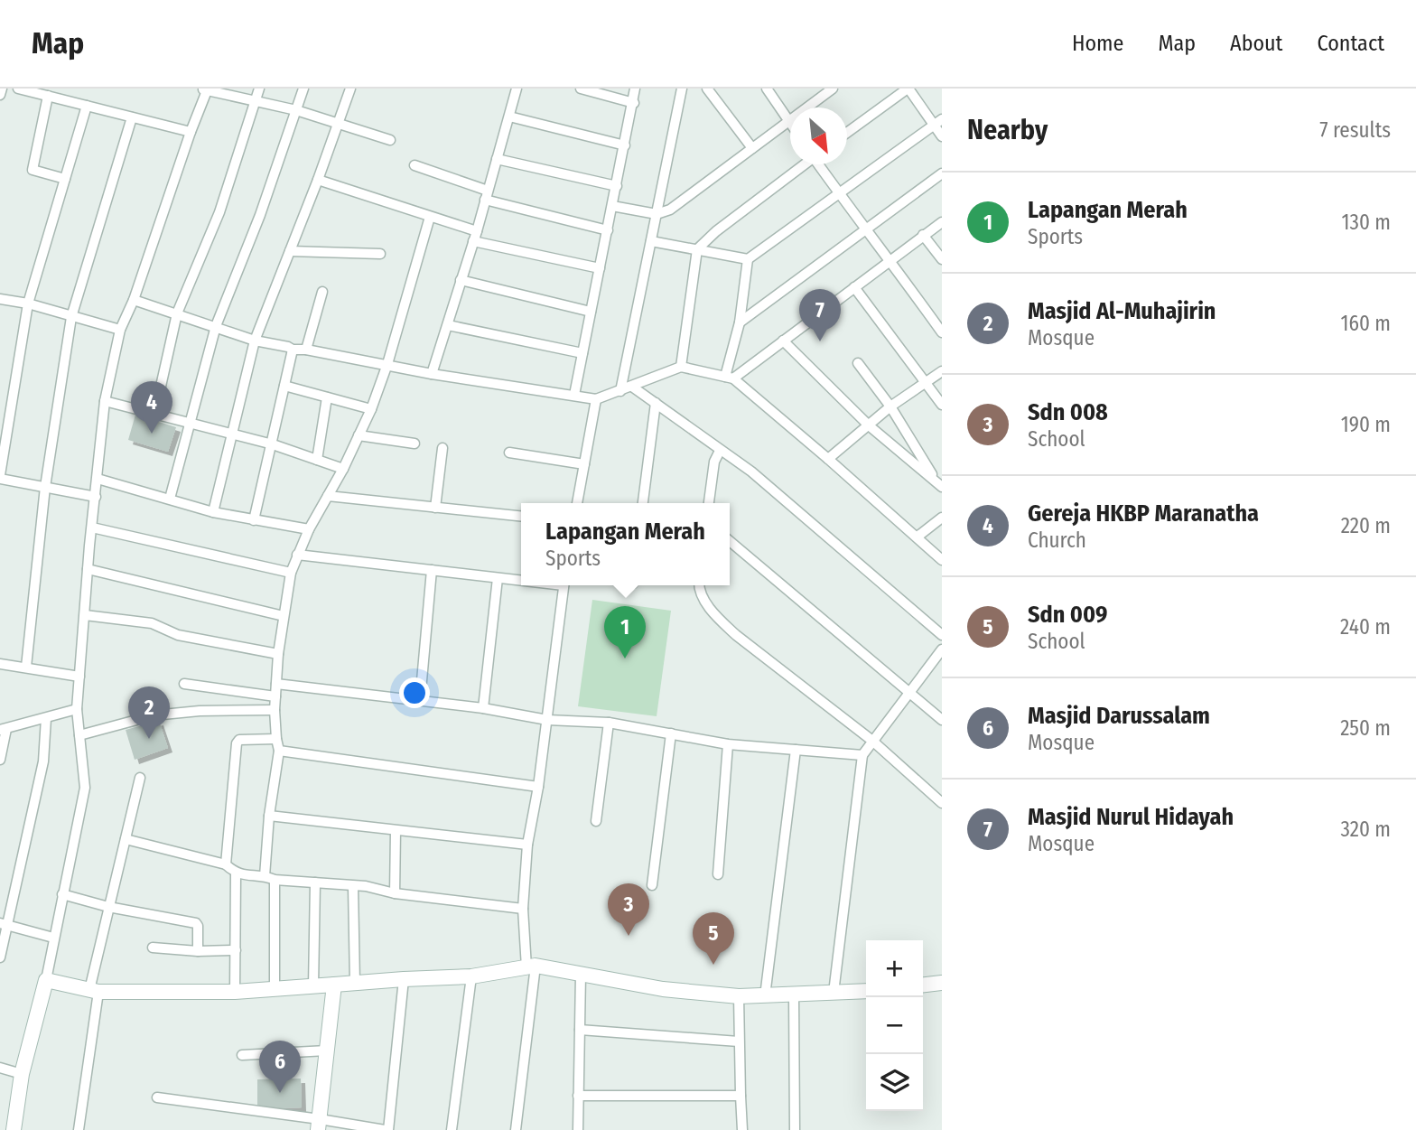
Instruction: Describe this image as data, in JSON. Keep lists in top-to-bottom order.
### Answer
{
  "north": "bottom right",
  "page": {
    "header": "Map",
    "nav": [
      "Home",
      "Map",
      "About",
      "Contact"
    ],
    "heading": ["Nearby", "7 results"],
    "list": [
      {
        "mark": "1",
        "name": "Lapangan Merah",
        "note": "Sports",
        "value": "130 m"
      },
      {
        "mark": "2",
        "name": "Masjid Al-Muhajirin",
        "note": "Mosque",
        "value": "160 m"
      },
      {
        "mark": "3",
        "name": "Sdn 008",
        "note": "School",
        "value": "190 m"
      },
      {
        "mark": "4",
        "name": "Gereja HKBP Maranatha",
        "note": "Church",
        "value": "220 m"
      },
      {
        "mark": "5",
        "name": "Sdn 009",
        "note": "School",
        "value": "240 m"
      },
      {
        "mark": "6",
        "name": "Masjid Darussalam",
        "note": "Mosque",
        "value": "250 m"
      },
      {
        "mark": "7",
        "name": "Masjid Nurul Hidayah",
        "note": "Mosque",
        "value": "320 m"
      }
    ],
    "pins": [
      "7",
      "4",
      "1",
      "2",
      "3",
      "5",
      "6"
    ],
    "popup": ["Lapangan Merah", "Sports"],
    "map_buttons": ["+", "−"]
  }
}
